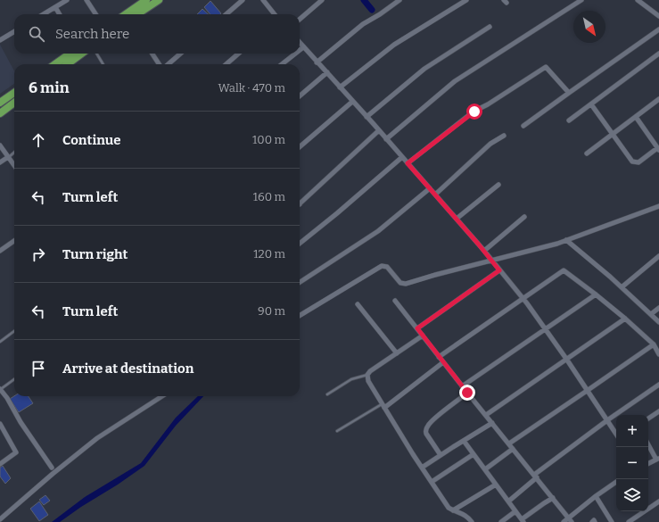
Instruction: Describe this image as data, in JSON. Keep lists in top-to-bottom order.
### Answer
{
  "north": "bottom right",
  "page": {
    "search": "Search here",
    "heading": ["6 min", "Walk · 470 m"],
    "list": [
      ["Continue", "100 m"],
      ["Turn left", "160 m"],
      ["Turn right", "120 m"],
      ["Turn left", "90 m"],
      "Arrive at destination"
    ],
    "map_buttons": ["+", "−"]
  }
}
